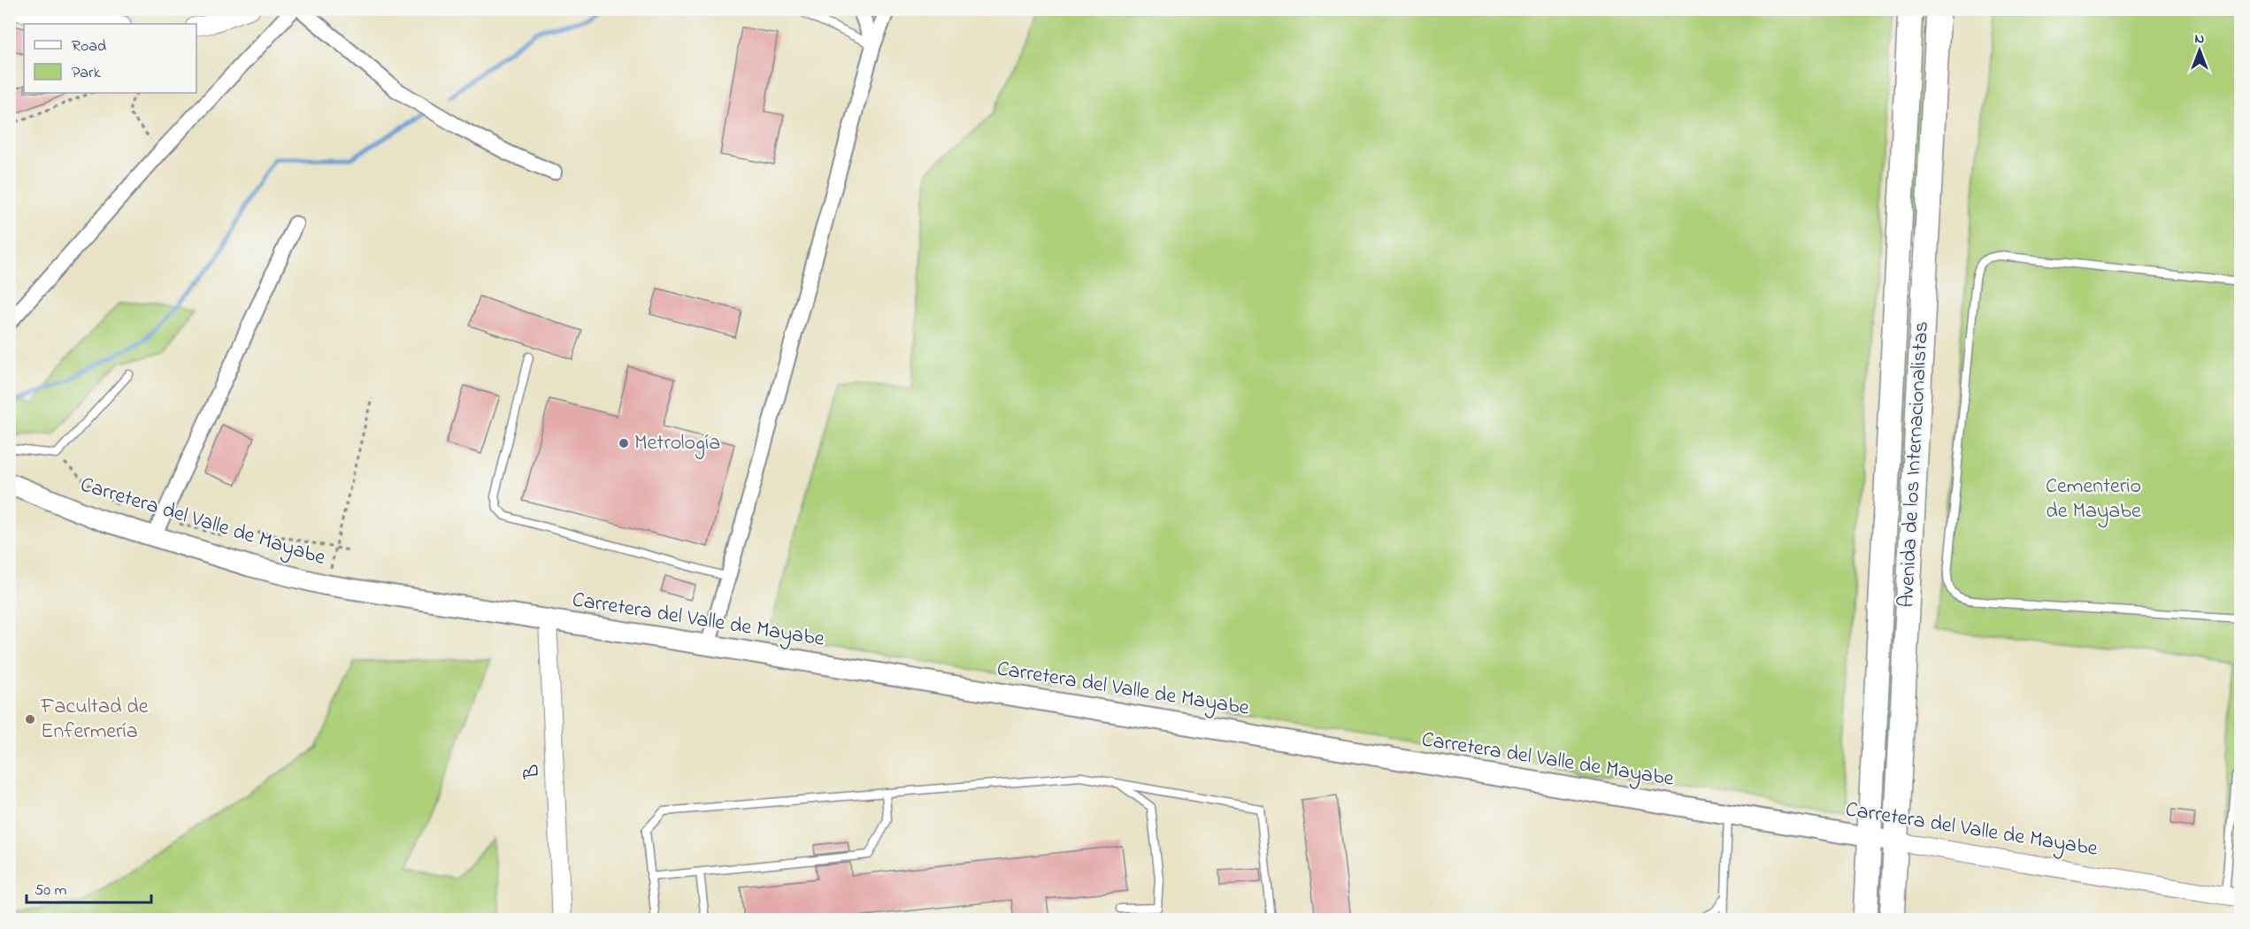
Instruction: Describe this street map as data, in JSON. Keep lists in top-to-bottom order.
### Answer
{
  "streets": {
    "highway": ["Avenida de los Internacionalistas"],
    "main road": ["Carretera del Valle de Mayabe"],
    "street": ["B"]
  },
  "crossings": [
    ["Avenida de los Internacionalistas", "Carretera del Valle de Mayabe"],
    ["Carretera del Valle de Mayabe", "B"]
  ],
  "parks": ["Cementerio de Mayabe"],
  "places": ["Metrología", "Facultad de Enfermería"],
  "legend": ["Road", "Park"],
  "scale_bar": "50 m",
  "north": "top"
}
